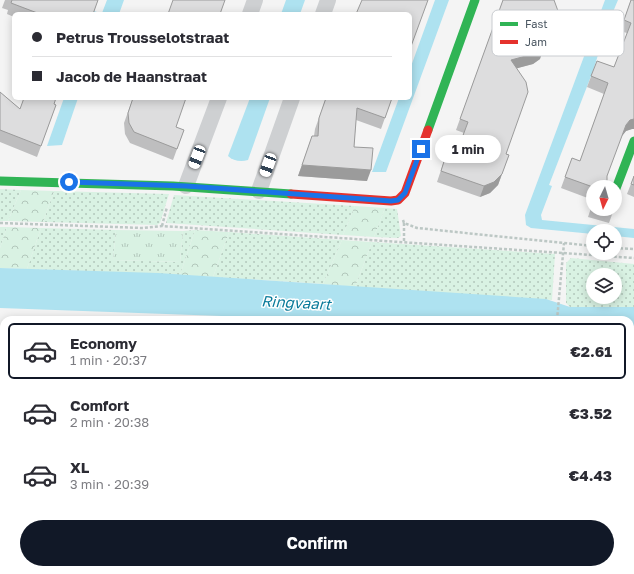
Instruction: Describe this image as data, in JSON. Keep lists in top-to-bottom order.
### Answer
{
  "water": ["Ringvaart"],
  "legend": ["Fast", "Jam"],
  "north": "bottom",
  "page": {
    "banner": ["Petrus Trousselotstraat", "Jacob de Haanstraat"],
    "bubble": "1 min",
    "list": [
      {
        "name": "Economy",
        "note": "1 min · 20:37",
        "value": "€2.61"
      },
      {
        "name": "Comfort",
        "note": "2 min · 20:38",
        "value": "€3.52"
      },
      {
        "name": "XL",
        "note": "3 min · 20:39",
        "value": "€4.43"
      }
    ],
    "buttons": "Confirm"
  }
}
